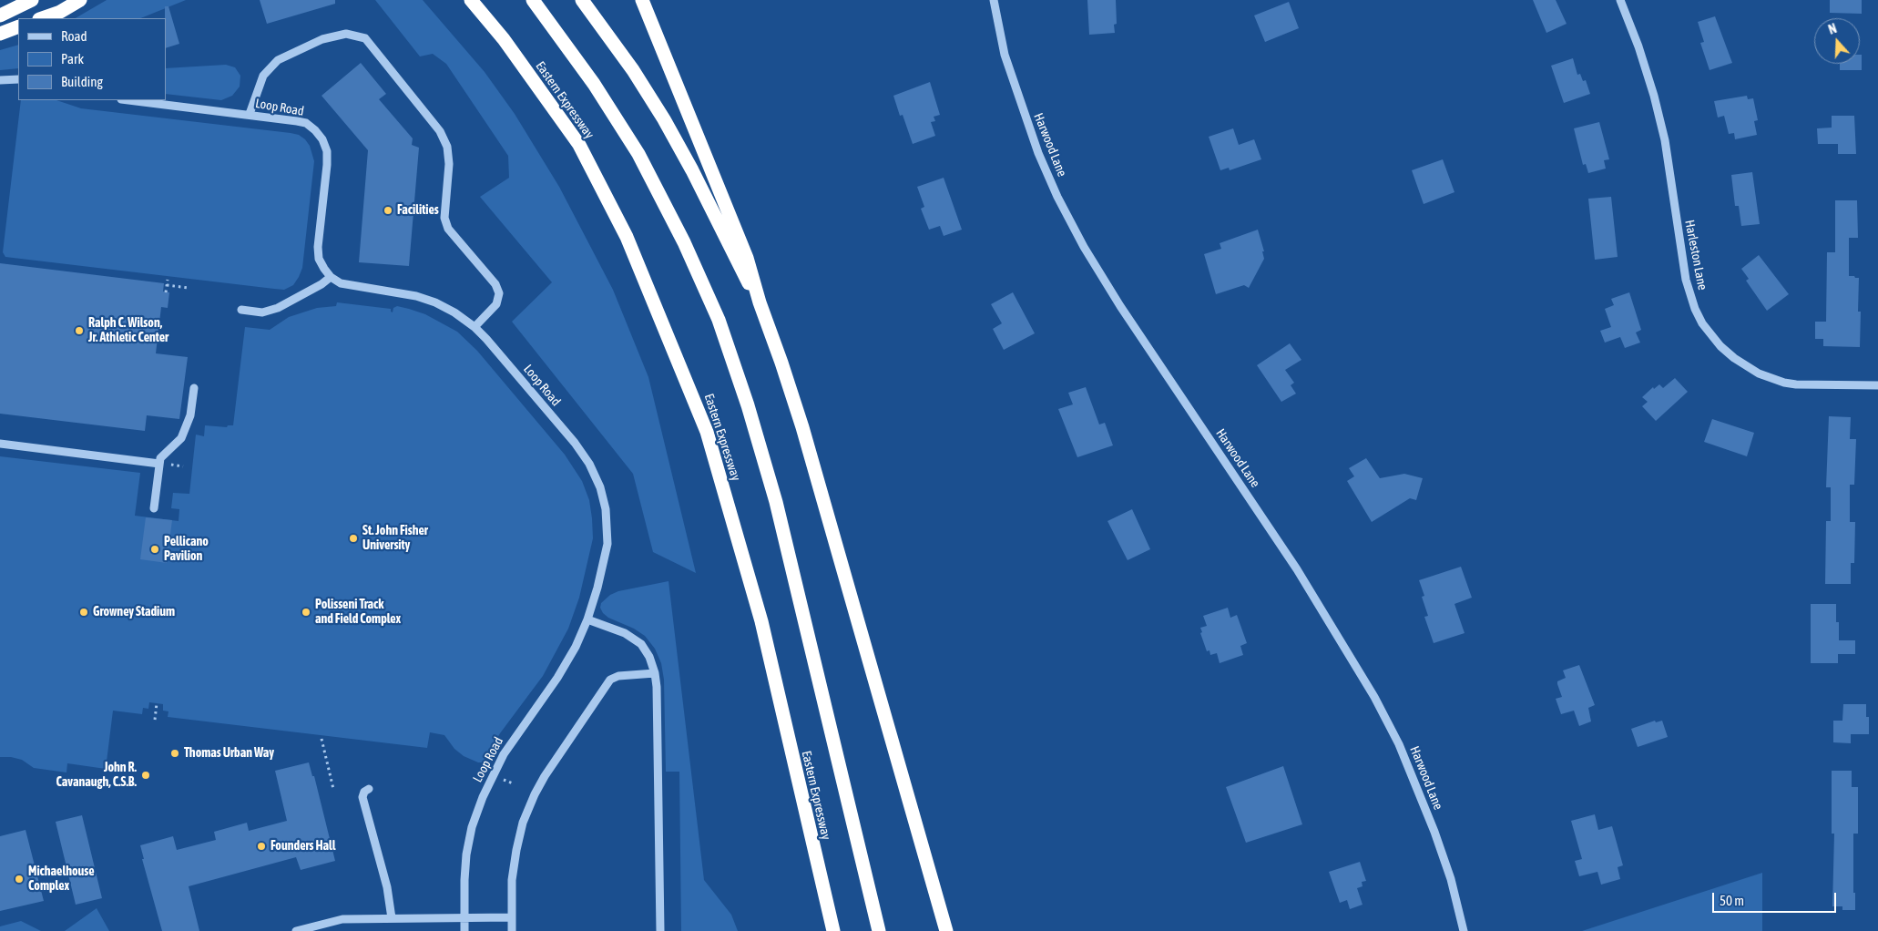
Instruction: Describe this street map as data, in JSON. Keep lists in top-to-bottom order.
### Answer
{
  "streets": {
    "highway": ["Eastern Expressway"],
    "street": ["Loop Road", "Harwood Lane", "Harleston Lane"]
  },
  "places": [
    "Facilities",
    "Ralph C. Wilson, Jr. Athletic Center",
    "St. John Fisher University",
    "Pellicano Pavilion",
    "Growney Stadium",
    "Polisseni Track and Field Complex",
    "Thomas Urban Way",
    "John R. Cavanaugh, C.S.B.",
    "Founders Hall",
    "Michaelhouse Complex"
  ],
  "legend": ["Road", "Park", "Building"],
  "scale_bar": "50 m",
  "north": "top"
}
